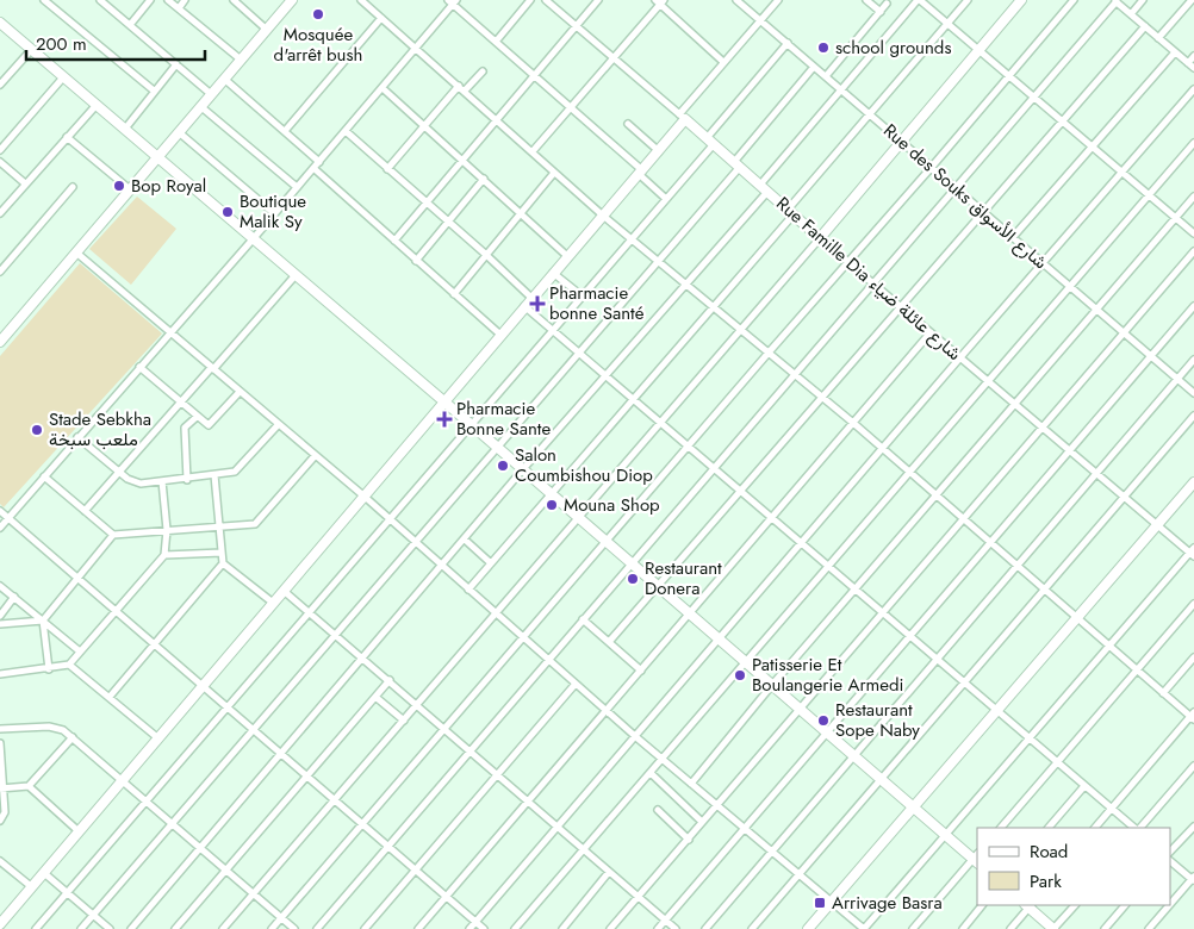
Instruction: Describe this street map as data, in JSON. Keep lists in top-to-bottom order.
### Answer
{
  "streets": {
    "street": ["Rue des Souks شارع الأسواق", "Rue Famille Dia شارع عائلة ضياء"]
  },
  "places": {
    "other": [
      "Mosquée d'arrêt bush",
      "school grounds",
      "Bop Royal",
      "Boutique Malik Sy",
      "Stade Sebkha ملعب سبخة",
      "Salon Coumbishou Diop",
      "Mouna Shop",
      "Restaurant Donera",
      "Patisserie Et Boulangerie Armedi",
      "Restaurant Sope Naby"
    ],
    "health": ["Pharmacie bonne Santé", "Pharmacie Bonne Sante"],
    "transit": ["Arrivage Basra"]
  },
  "legend": ["Road", "Park"],
  "scale_bar": "200 m"
}
